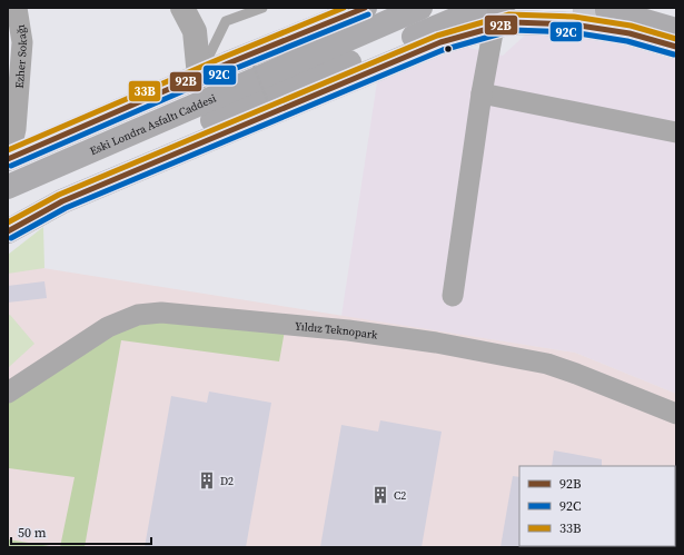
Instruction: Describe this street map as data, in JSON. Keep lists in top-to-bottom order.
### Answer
{
  "streets": {
    "main road": ["Eski Londra Asfaltı Caddesi"],
    "street": ["Ezher Sokağı", "Yıldız Teknopark"]
  },
  "places": {
    "building": ["D2", "C2"]
  },
  "lines": ["transit line 92B", "transit line 33B", "transit line 92C"],
  "legend": ["92B", "92C", "33B"],
  "scale_bar": "50 m"
}
